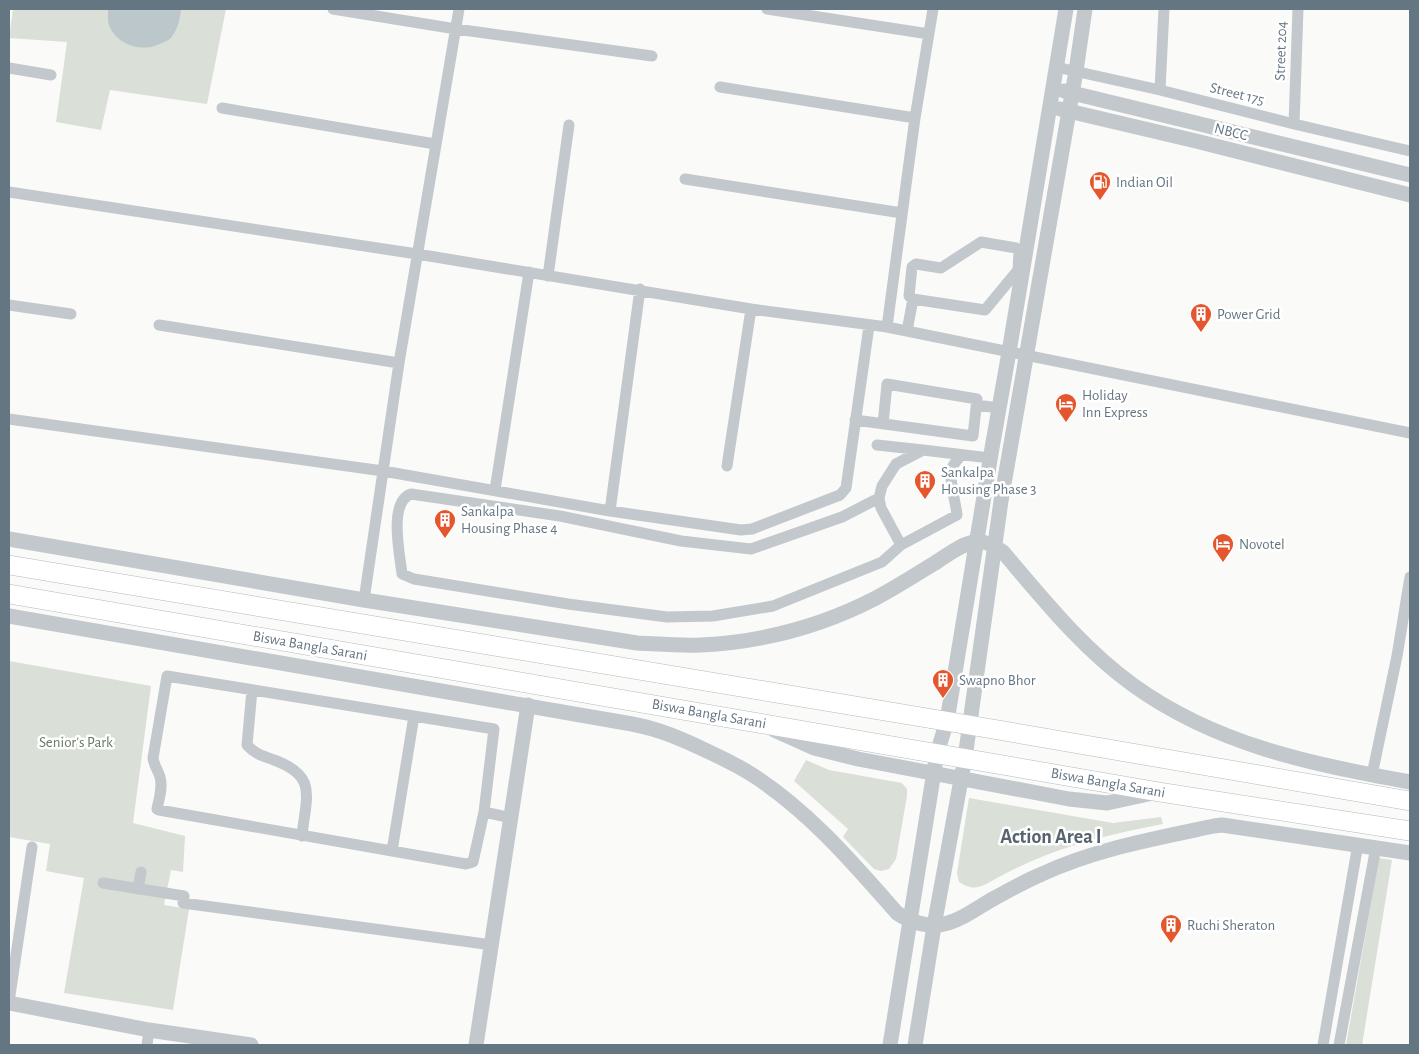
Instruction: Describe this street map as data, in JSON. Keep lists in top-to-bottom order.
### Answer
{
  "streets": {
    "main road": ["Biswa Bangla Sarani"],
    "street": ["Street 204", "Street 175", "NBCC"]
  },
  "crossings": [
    ["Street 204", "Street 175"]
  ],
  "districts": ["Action Area I"],
  "parks": ["Senior's Park"],
  "places": {
    "fuel station": ["Indian Oil"],
    "building": [
      "Power Grid",
      "Sankalpa Housing Phase 3",
      "Sankalpa Housing Phase 4",
      "Swapno Bhor",
      "Ruchi Sheraton"
    ],
    "hotel": ["Holiday Inn Express", "Novotel"]
  }
}
